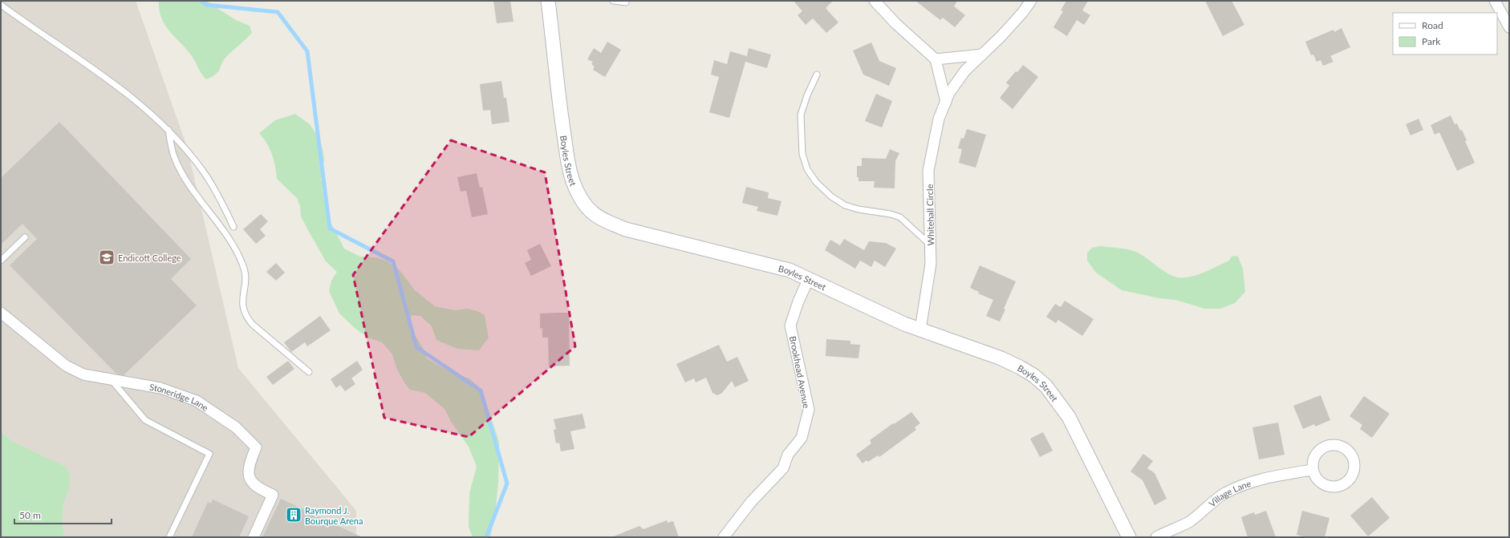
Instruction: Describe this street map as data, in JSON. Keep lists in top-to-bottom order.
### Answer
{
  "streets": {
    "street": [
      "Boyles Street",
      "Whitehall Circle",
      "Brookhead Avenue",
      "Stoneridge Lane",
      "Village Lane"
    ]
  },
  "crossings": [
    ["Boyles Street", "Whitehall Circle"],
    ["Boyles Street", "Brookhead Avenue"]
  ],
  "places": {
    "school or university": ["Endicott College"],
    "building": ["Raymond J. Bourque Arena"]
  },
  "legend": ["Road", "Park"],
  "scale_bar": "50 m"
}
